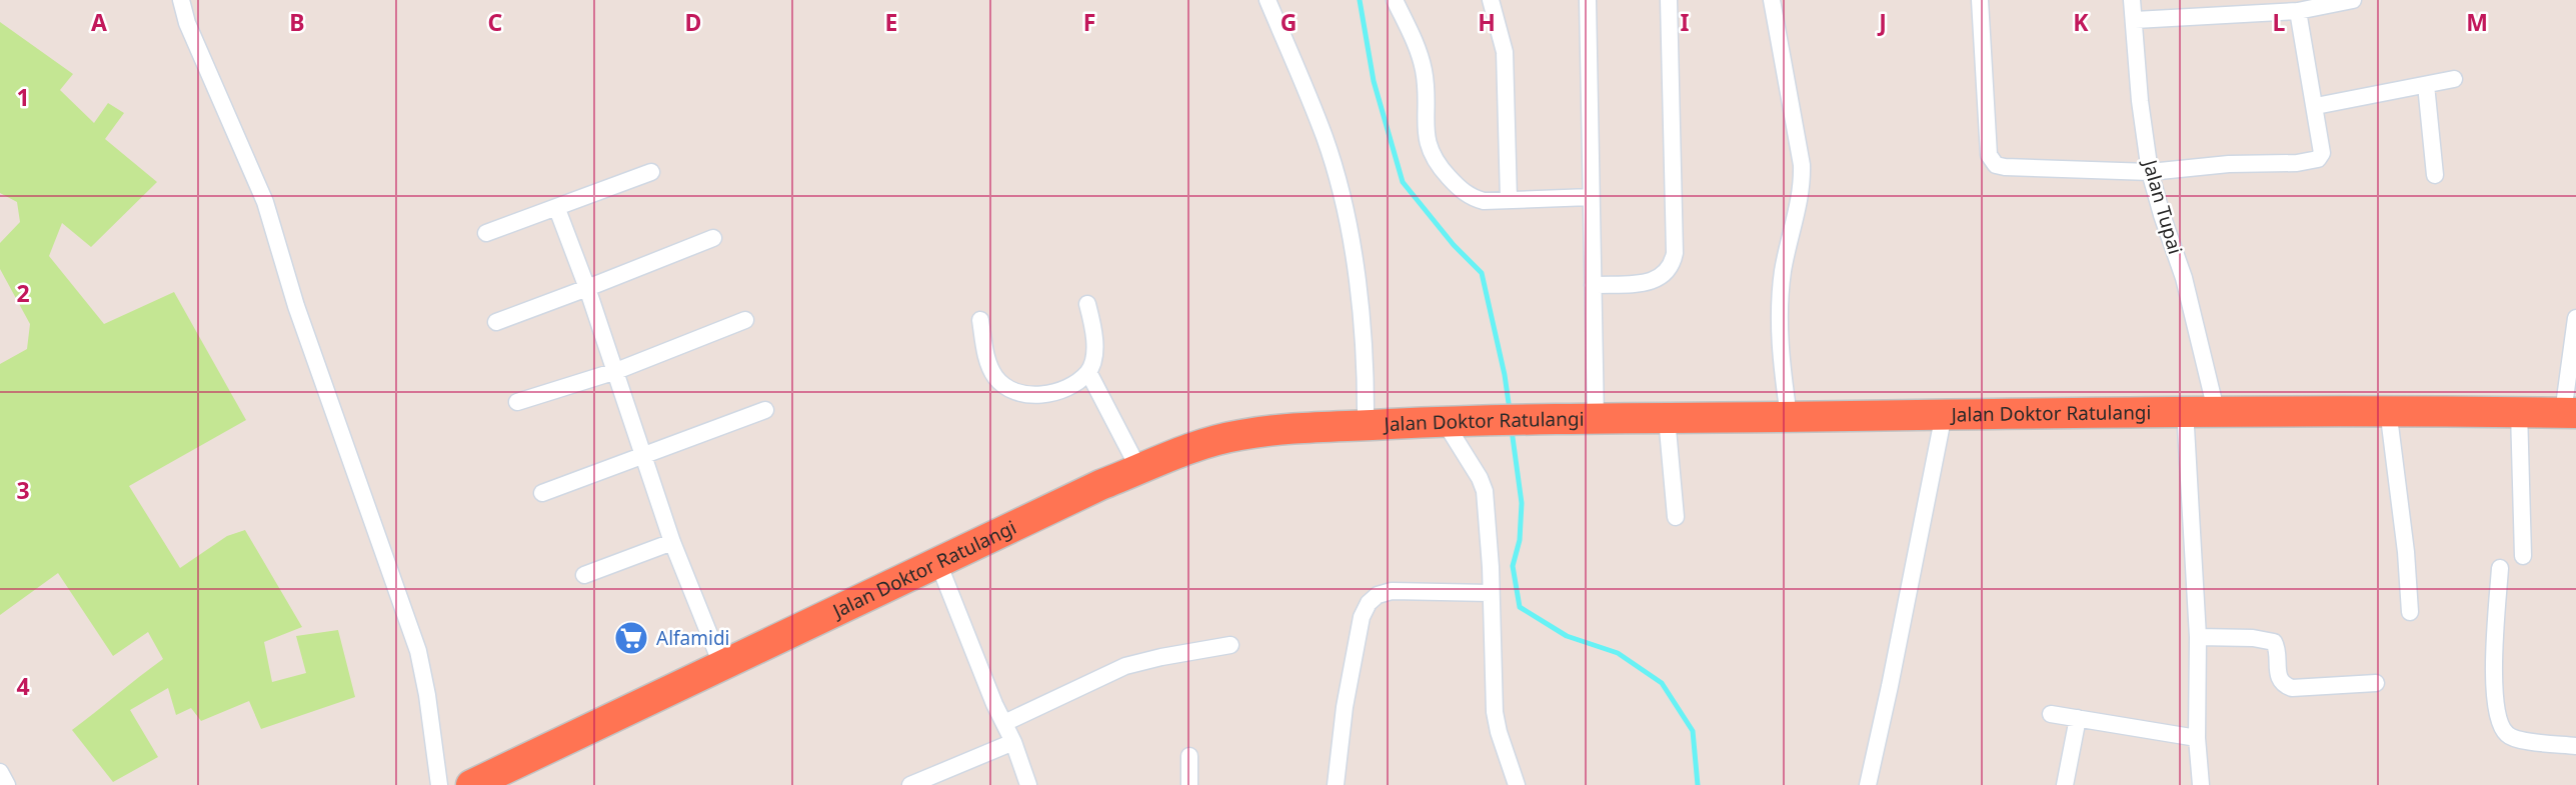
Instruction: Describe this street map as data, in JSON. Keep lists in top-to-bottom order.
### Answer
{
  "streets": {
    "highway": ["Jalan Doktor Ratulangi"],
    "street": ["Jalan Tupai"]
  },
  "crossings": [
    ["Jalan Tupai", "Jalan Doktor Ratulangi"]
  ],
  "places": {
    "supermarket": ["Alfamidi"]
  },
  "grid": {
    "columns": [
      "A",
      "B",
      "C",
      "D",
      "E",
      "F",
      "G",
      "H",
      "I",
      "J",
      "K",
      "L",
      "M"
    ],
    "rows": [
      "1",
      "2",
      "3",
      "4"
    ]
  }
}
